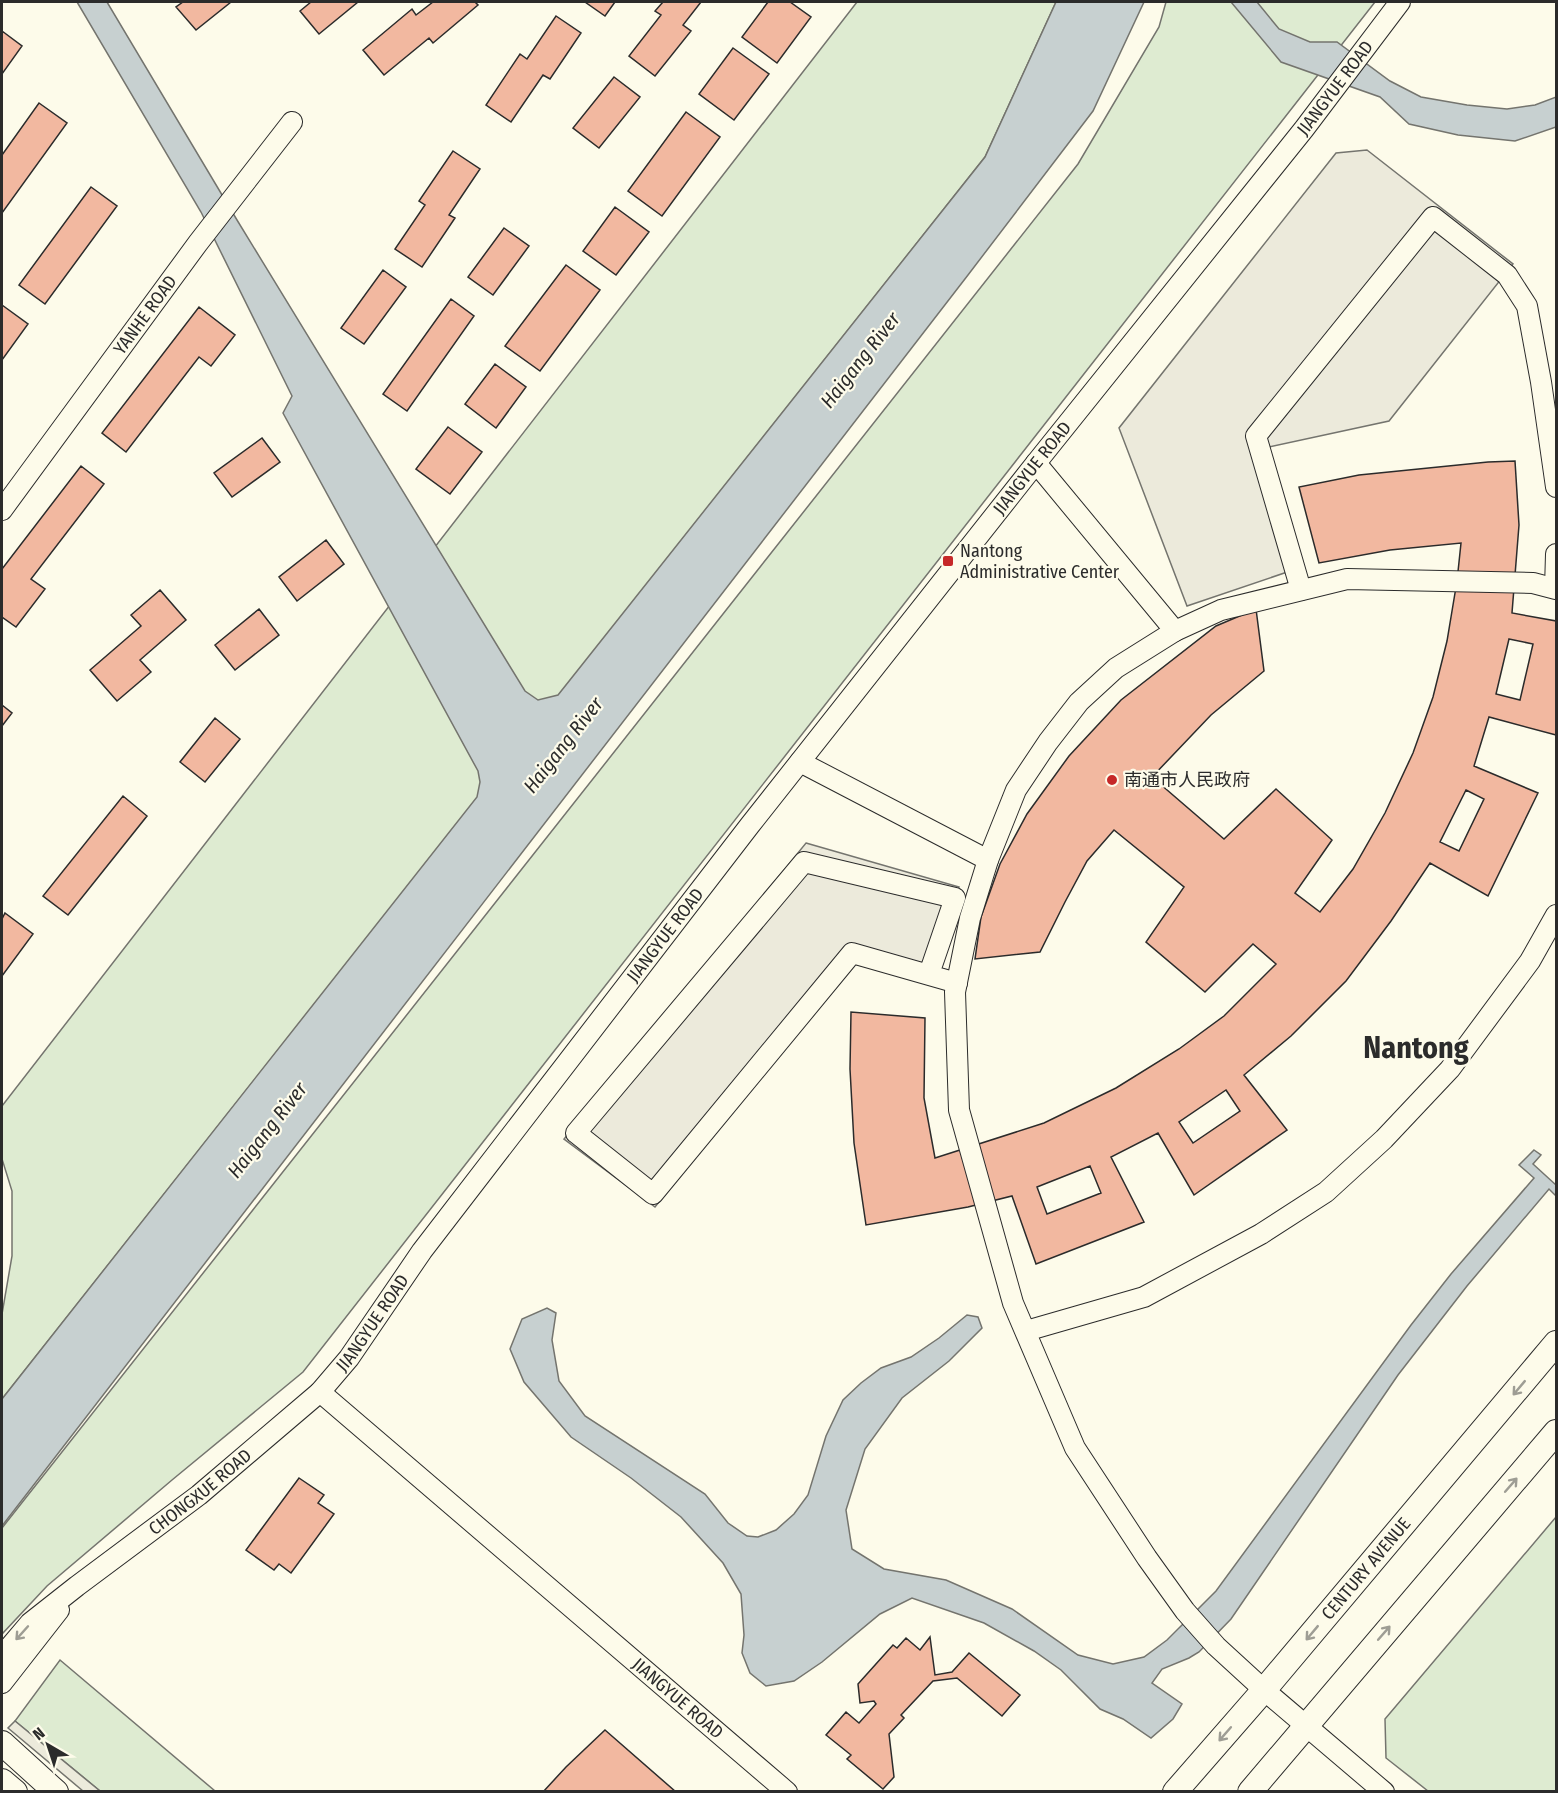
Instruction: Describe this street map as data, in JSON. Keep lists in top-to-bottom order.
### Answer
{
  "streets": {
    "main road": ["CENTURY AVENUE"],
    "street": ["JIANGYUE ROAD", "YANHE ROAD", "CHONGXUE ROAD"]
  },
  "crossings": [
    ["JIANGYUE ROAD", "CHONGXUE ROAD"]
  ],
  "districts": ["Nantong"],
  "water": ["Haigang River"],
  "places": {
    "transit": ["Nantong Administrative Center"],
    "other": ["南通市人民政府"]
  },
  "north": "top left"
}
